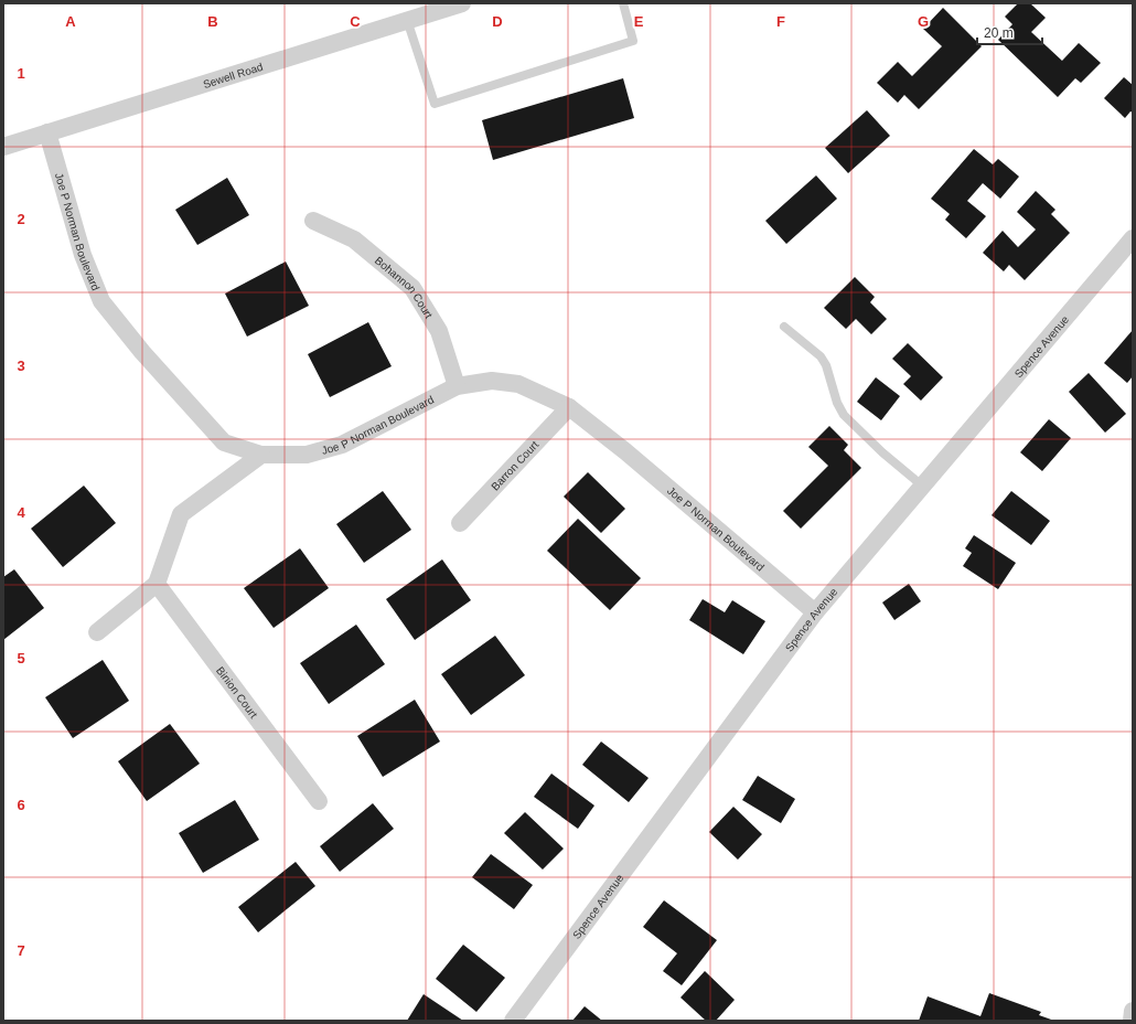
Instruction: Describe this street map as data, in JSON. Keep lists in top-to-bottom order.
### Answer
{
  "streets": {
    "street": [
      "Sewell Road",
      "Joe P Norman Boulevard",
      "Bohannon Court",
      "Spence Avenue",
      "Barron Court",
      "Binion Court"
    ]
  },
  "crossings": [
    ["Sewell Road", "Joe P Norman Boulevard"],
    ["Joe P Norman Boulevard", "Bohannon Court"],
    ["Joe P Norman Boulevard", "Spence Avenue"],
    ["Joe P Norman Boulevard", "Barron Court"]
  ],
  "scale_bar": "20 m",
  "grid": {
    "columns": [
      "A",
      "B",
      "C",
      "D",
      "E",
      "F",
      "G"
    ],
    "rows": [
      "1",
      "2",
      "3",
      "4",
      "5",
      "6",
      "7"
    ]
  }
}
